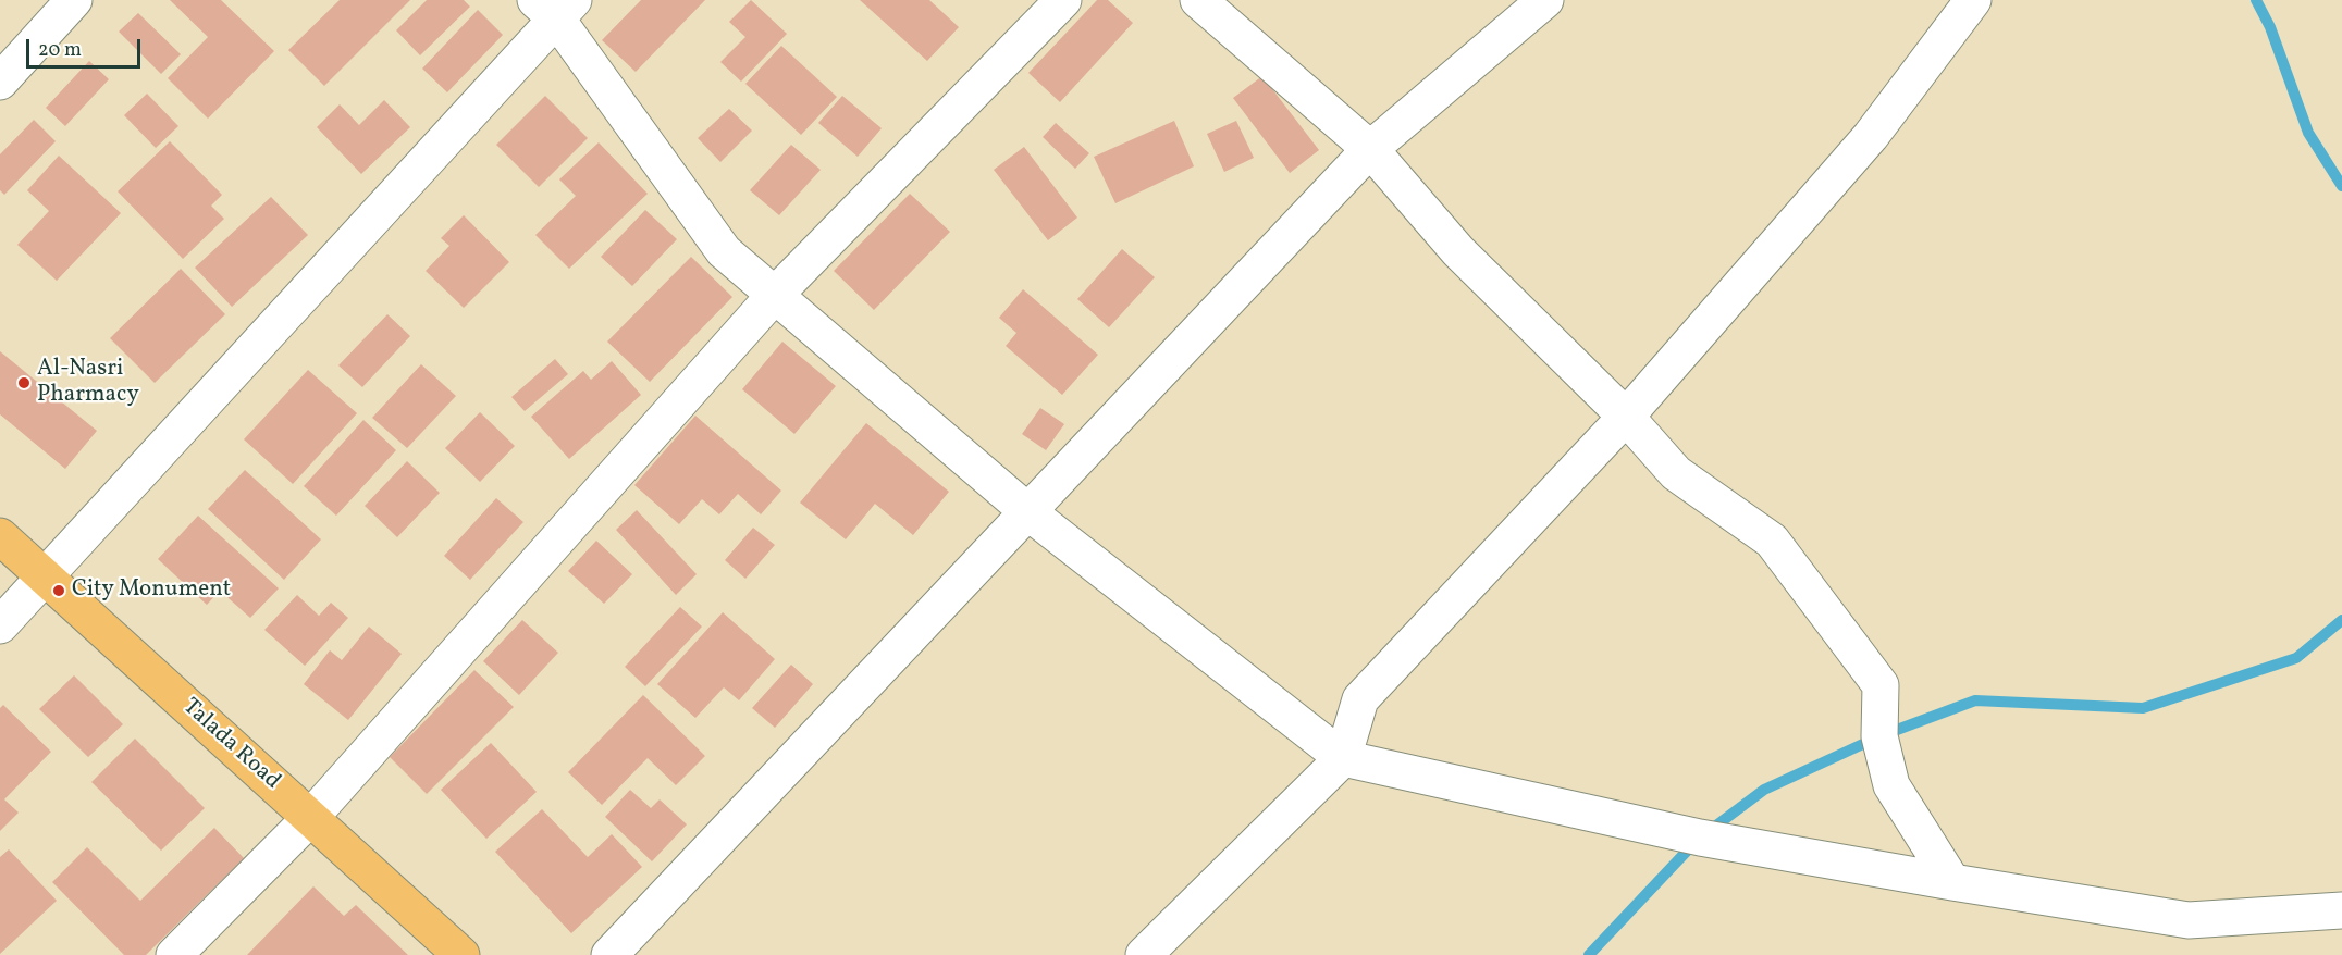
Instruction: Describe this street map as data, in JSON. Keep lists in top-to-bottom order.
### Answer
{
  "streets": {
    "main road": ["Talada Road"]
  },
  "places": ["Al-Nasri Pharmacy", "City Monument"],
  "scale_bar": "20 m"
}
